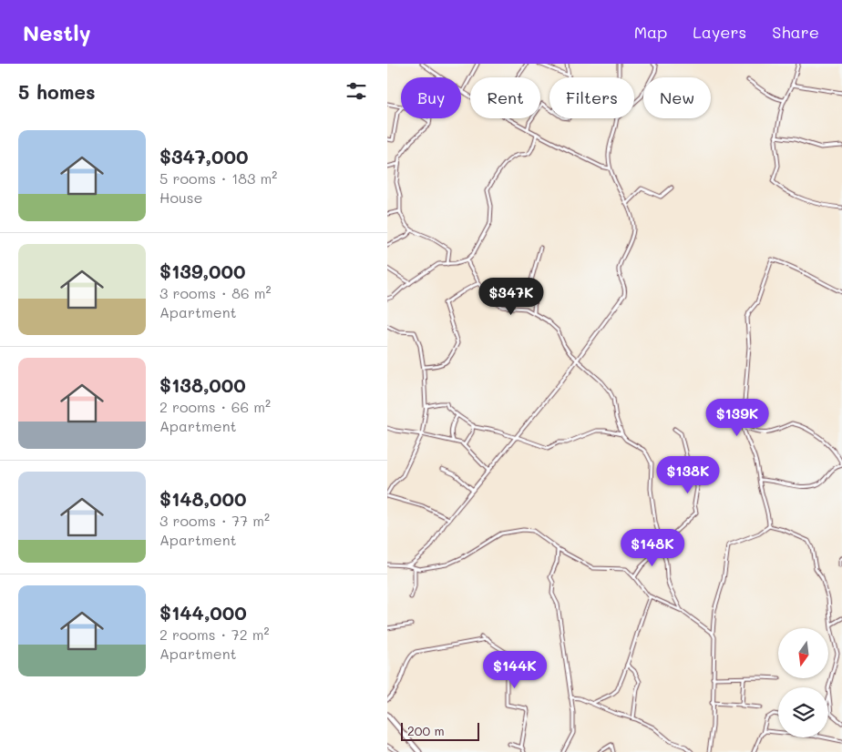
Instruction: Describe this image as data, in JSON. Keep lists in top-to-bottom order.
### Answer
{
  "scale_bar": "200 m",
  "north": "bottom",
  "page": {
    "header": "Nestly",
    "nav": ["Map", "Layers", "Share"],
    "heading": "5 homes",
    "chip": [
      "Buy",
      "Rent",
      "Filters",
      "New"
    ],
    "list": [
      {
        "name": "$347,000",
        "note": "5 rooms · 183 m² · House"
      },
      {
        "name": "$139,000",
        "note": "3 rooms · 86 m² · Apartment"
      },
      {
        "name": "$138,000",
        "note": "2 rooms · 66 m² · Apartment"
      },
      {
        "name": "$148,000",
        "note": "3 rooms · 77 m² · Apartment"
      },
      {
        "name": "$144,000",
        "note": "2 rooms · 72 m² · Apartment"
      }
    ],
    "price": [
      "$347K",
      "$139K",
      "$138K",
      "$148K",
      "$144K"
    ],
    "scale": "200 m"
  }
}
